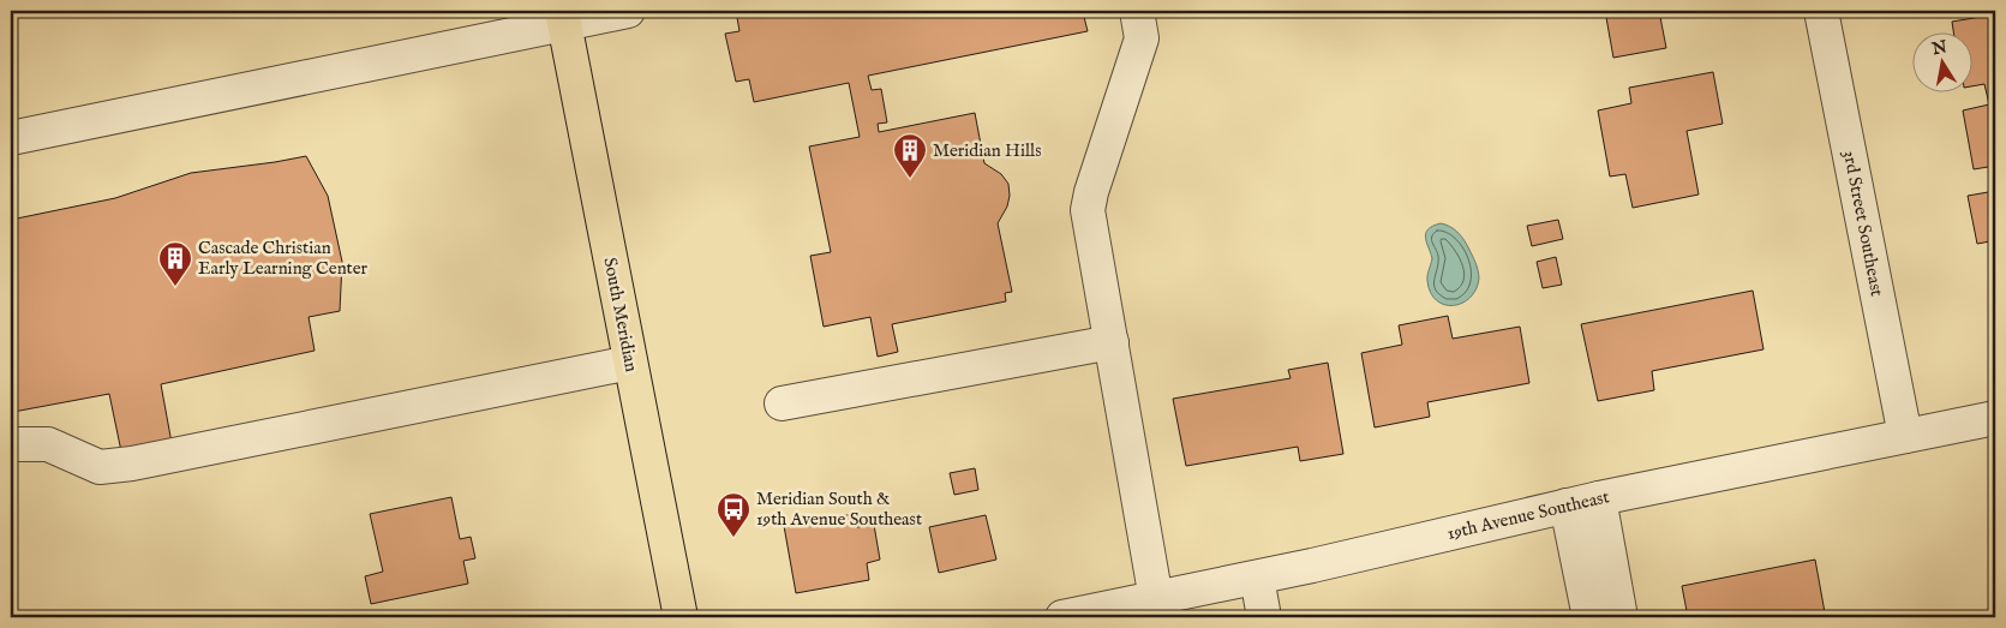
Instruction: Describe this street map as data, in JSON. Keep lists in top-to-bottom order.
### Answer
{
  "streets": {
    "main road": ["South Meridian"],
    "street": ["3rd Street Southeast", "19th Avenue Southeast"]
  },
  "crossings": [
    ["3rd Street Southeast", "19th Avenue Southeast"]
  ],
  "places": {
    "building": ["Meridian Hills", "Cascade Christian Early Learning Center"],
    "bus stop": ["Meridian South & 19th Avenue Southeast"]
  },
  "north": "top"
}
